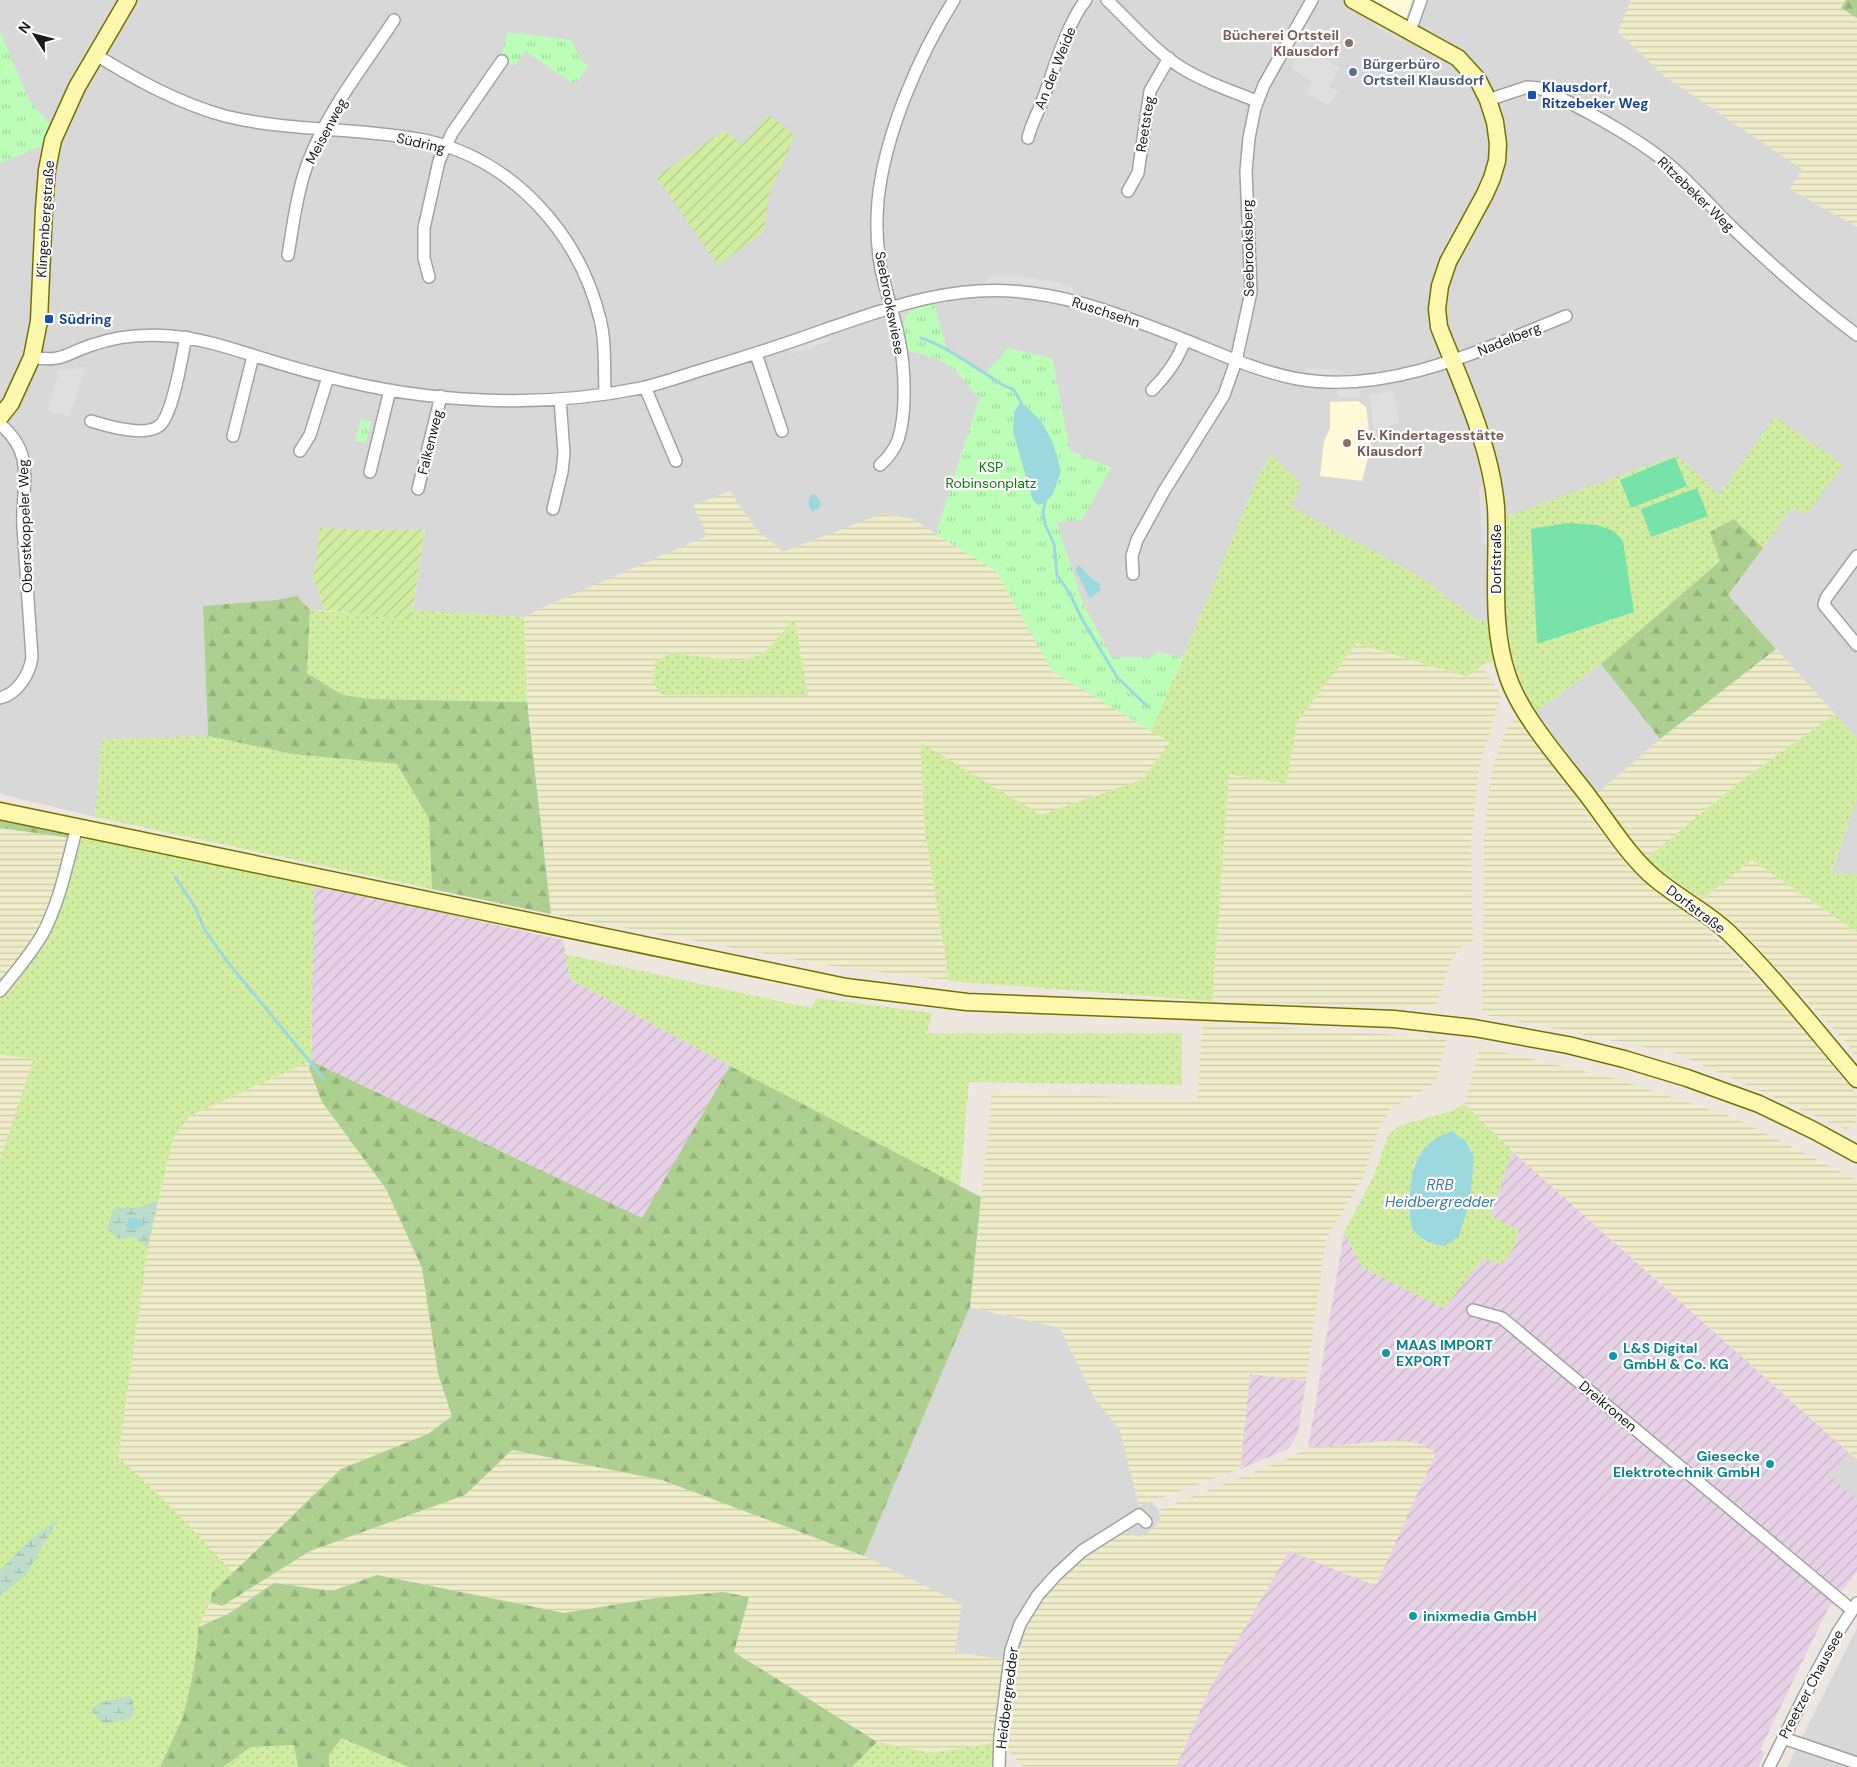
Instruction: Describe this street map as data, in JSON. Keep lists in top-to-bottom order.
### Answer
{
  "streets": {
    "main road": ["Klingenbergstraße", "Dorfstraße"],
    "street": [
      "An der Weide",
      "Reetsteg",
      "Meisenweg",
      "Südring",
      "Ritzebeker Weg",
      "Seebrooksberg",
      "Seebrookswiese",
      "Ruschsehn",
      "Nadelberg",
      "Falkenweg",
      "Oberstkoppeler Weg",
      "Dreikronen",
      "Preetzer Chaussee",
      "Heidbergredder"
    ]
  },
  "crossings": [
    ["Meisenweg", "Südring"],
    ["Südring", "Klingenbergstraße"],
    ["Ritzebeker Weg", "Dorfstraße"],
    ["Seebrooksberg", "Ruschsehn"],
    ["Seebrookswiese", "Ruschsehn"],
    ["Ruschsehn", "Nadelberg"],
    ["Ruschsehn", "Dorfstraße"],
    ["Nadelberg", "Dorfstraße"],
    ["Dreikronen", "Preetzer Chaussee"]
  ],
  "water": ["RRB Heidbergredder"],
  "parks": ["KSP Robinsonplatz"],
  "places": {
    "other": [
      "Bücherei Ortsteil Klausdorf",
      "Bürgerbüro Ortsteil Klausdorf",
      "Ev. Kindertagesstätte Klausdorf",
      "MAAS IMPORT EXPORT",
      "L&S Digital GmbH & Co. KG",
      "Giesecke Elektrotechnik GmbH",
      "inixmedia GmbH"
    ],
    "transit": ["Klausdorf, Ritzebeker Weg", "Südring"]
  },
  "north": "top left"
}
